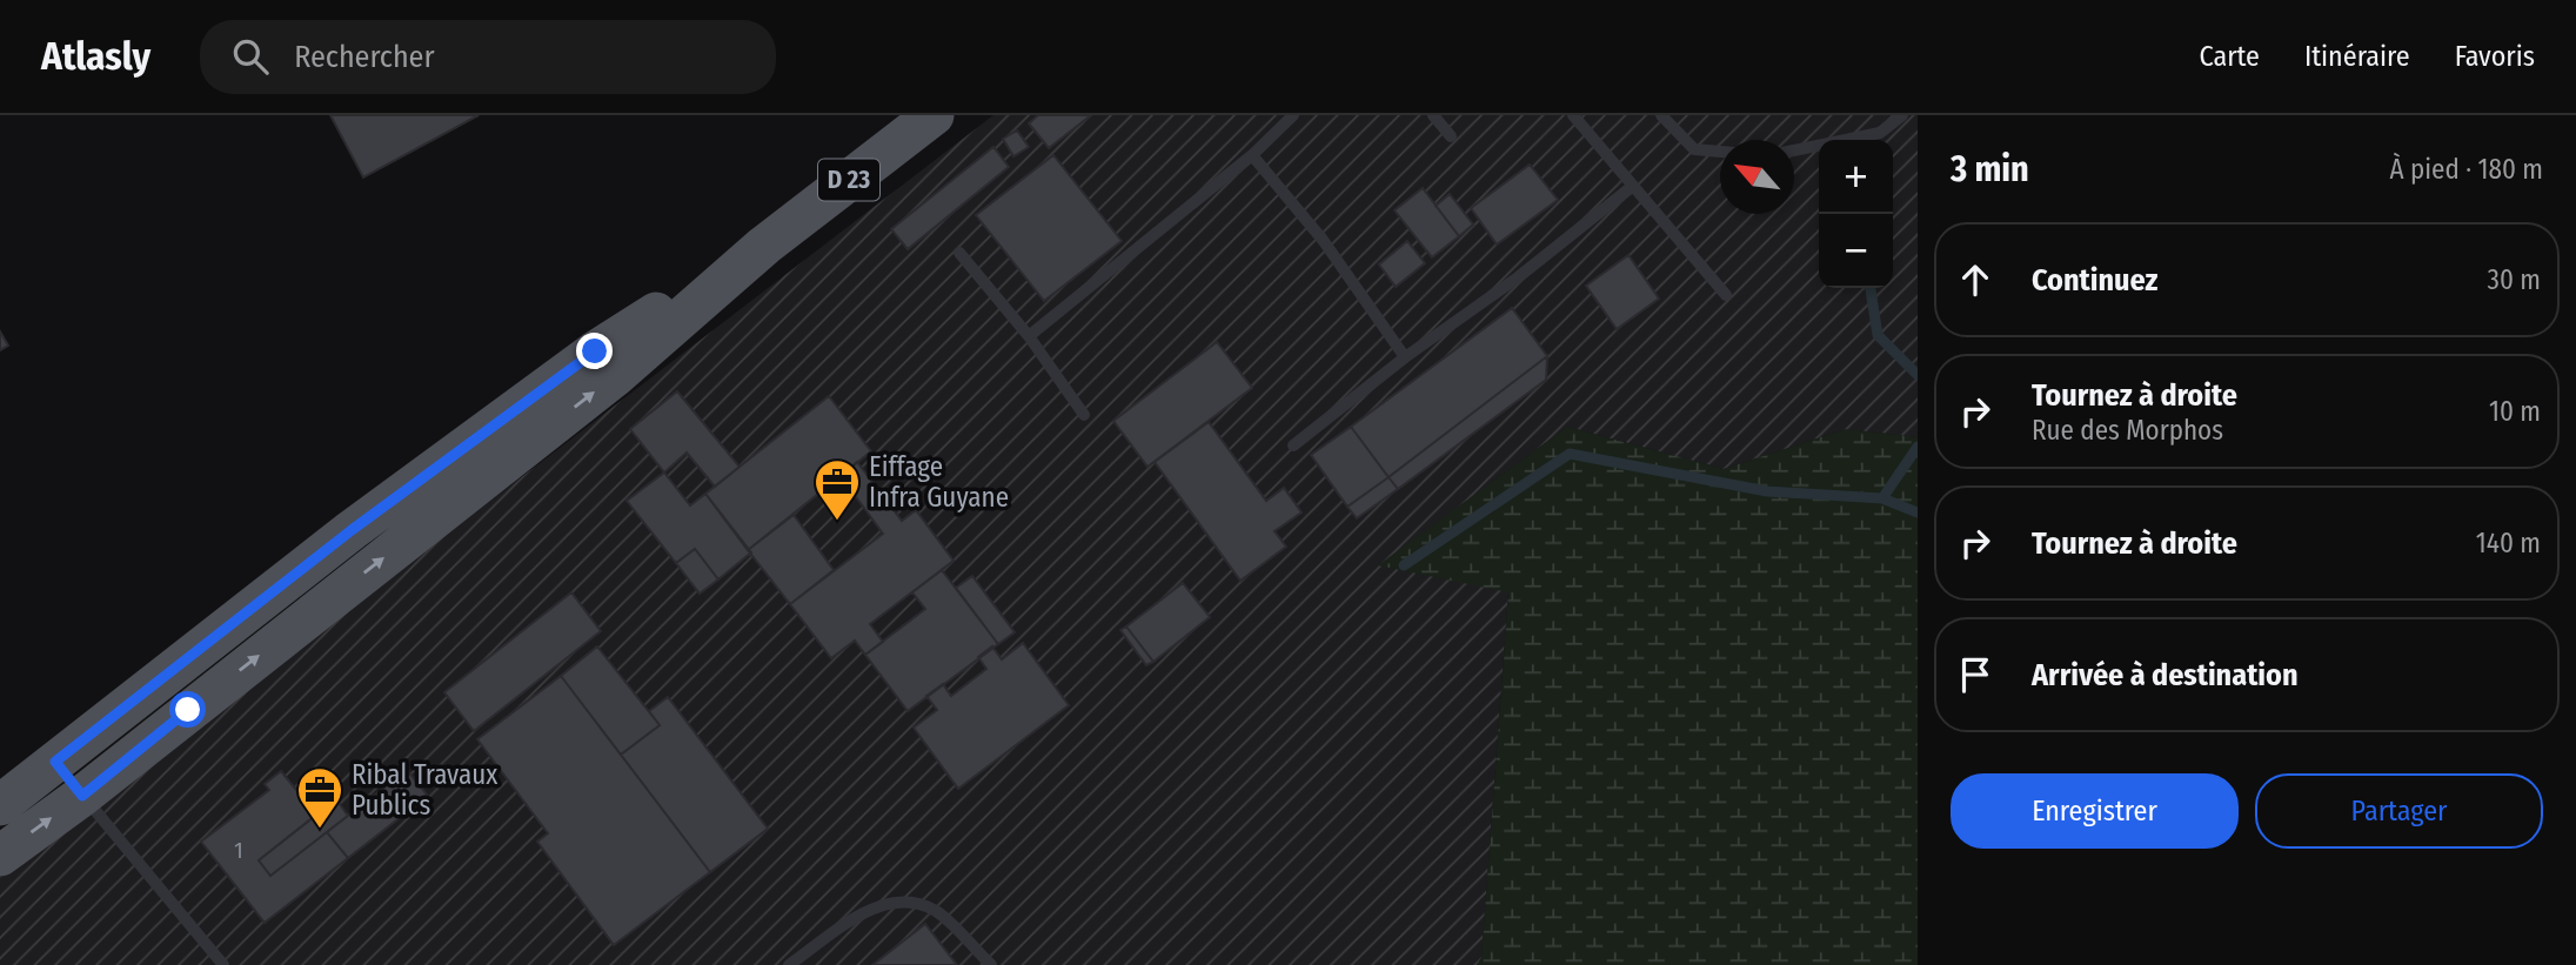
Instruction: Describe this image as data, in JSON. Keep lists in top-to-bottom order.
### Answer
{
  "streets": {
    "main road": ["D 23"]
  },
  "places": {
    "office": ["Eiffage Infra Guyane", "Ribal Travaux Publics"]
  },
  "house_numbers": ["1"],
  "north": "top left",
  "page": {
    "header": "Atlasly",
    "search": "Rechercher",
    "nav": ["Carte", "Itinéraire", "Favoris"],
    "heading": ["3 min", "À pied · 180 m"],
    "map_buttons": ["+", "−"],
    "list": [
      ["Continuez", "30 m"],
      ["Tournez à droite", "Rue des Morphos", "10 m"],
      ["Tournez à droite", "140 m"],
      "Arrivée à destination"
    ],
    "buttons": ["Enregistrer", "Partager"]
  }
}
